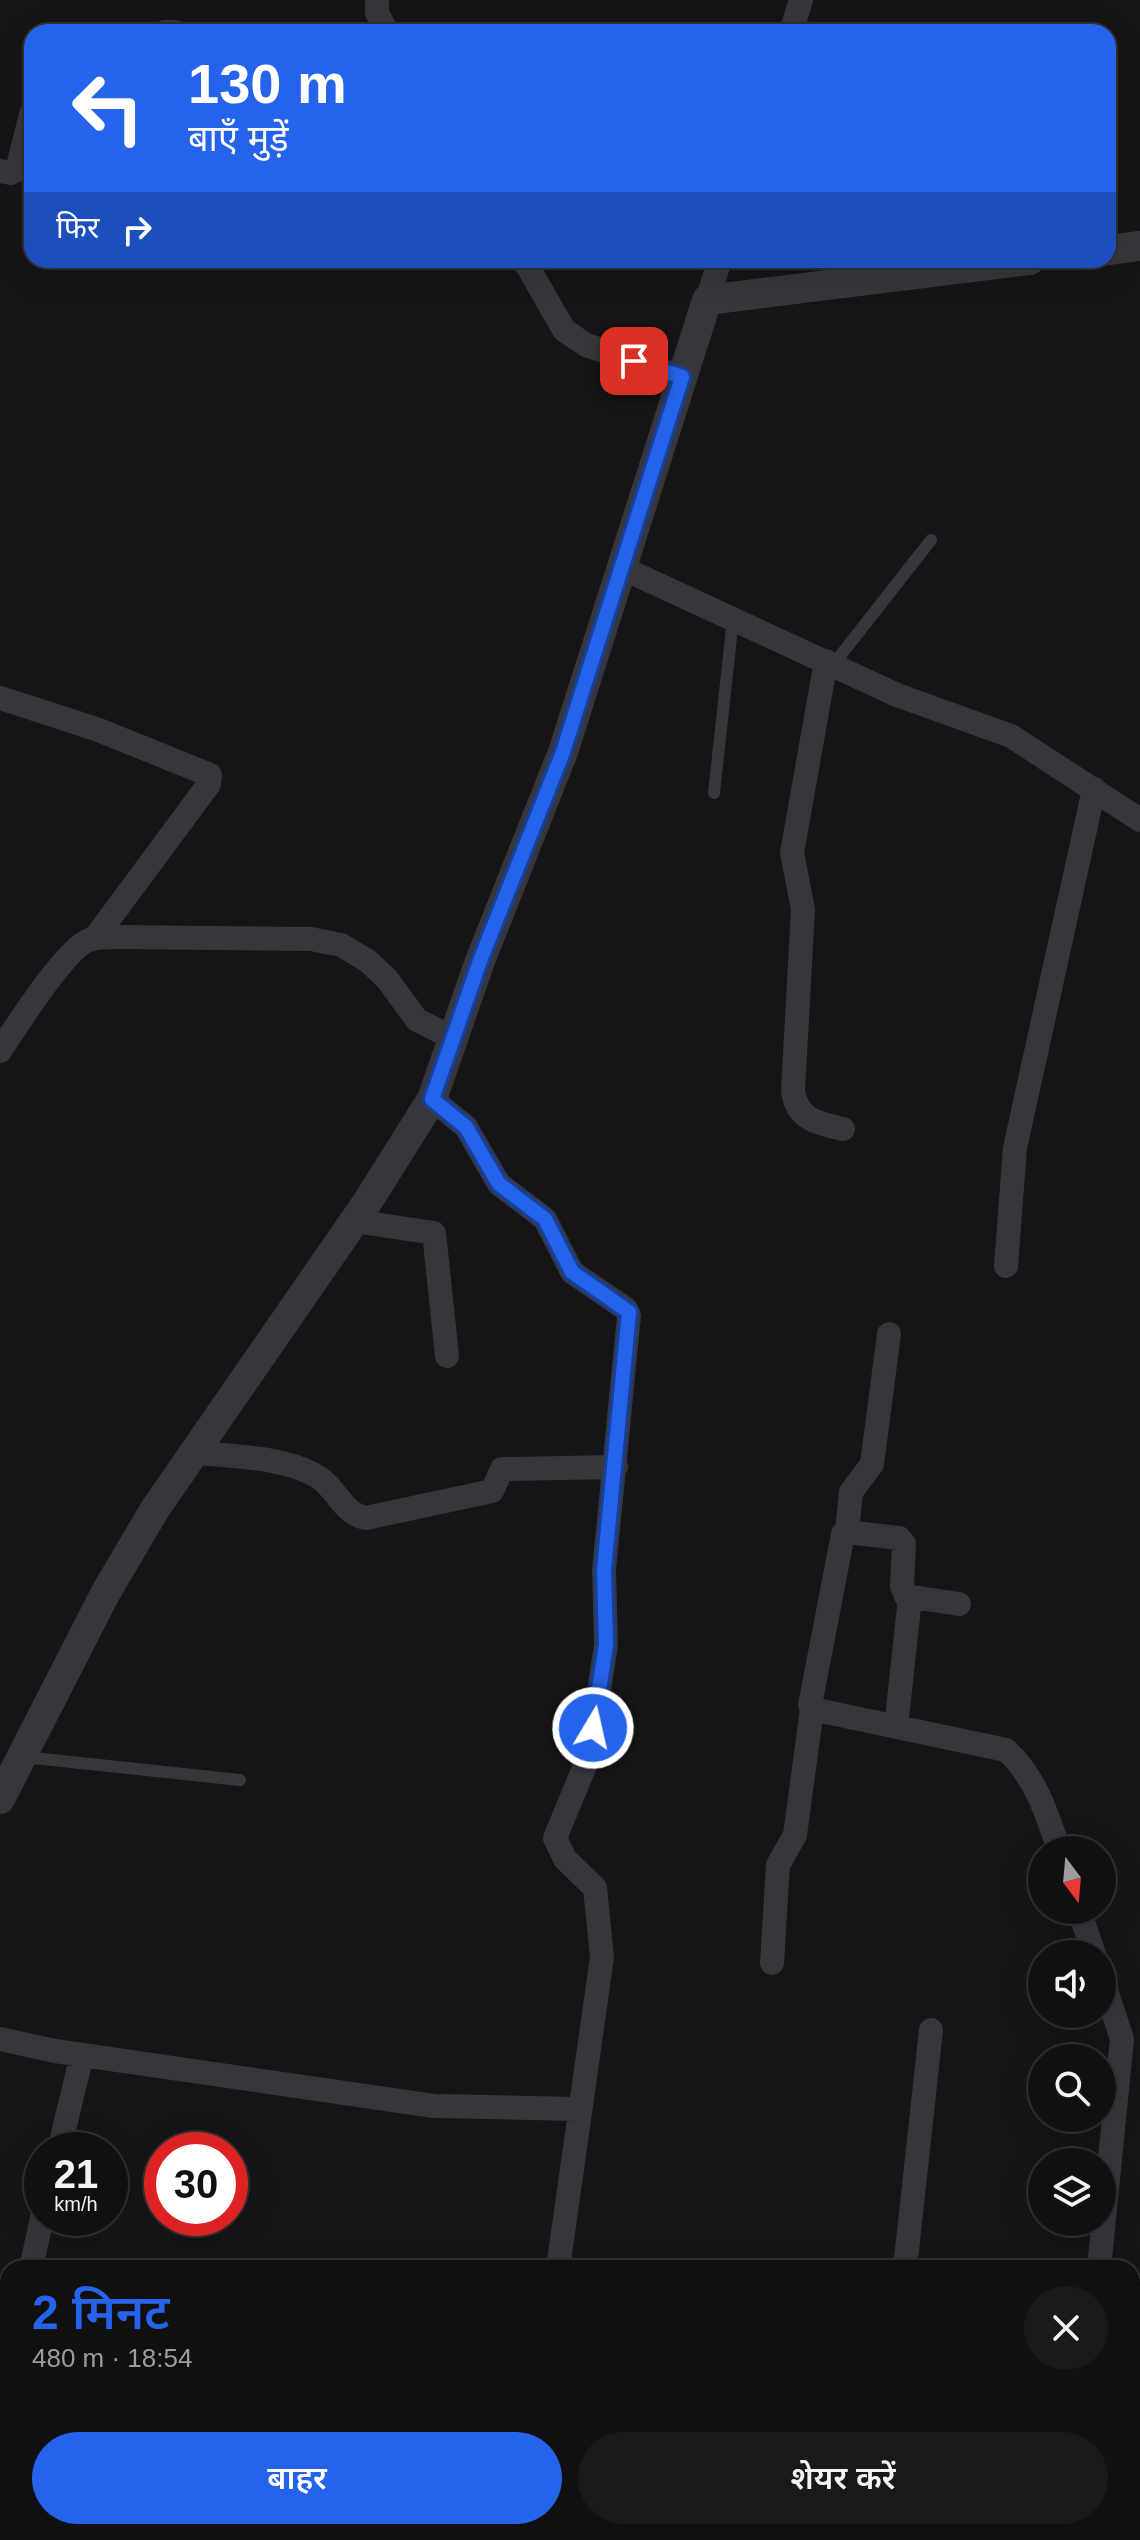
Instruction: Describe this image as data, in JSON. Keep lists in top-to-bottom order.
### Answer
{
  "north": "bottom",
  "page": {
    "turn": ["130 m", "बाएँ मुड़ें"],
    "then": "फिर",
    "speed": "21 km/h",
    "limit": "30",
    "heading": ["2 मिनट", "480 m · 18:54"],
    "buttons": ["बाहर", "शेयर करें"]
  }
}
